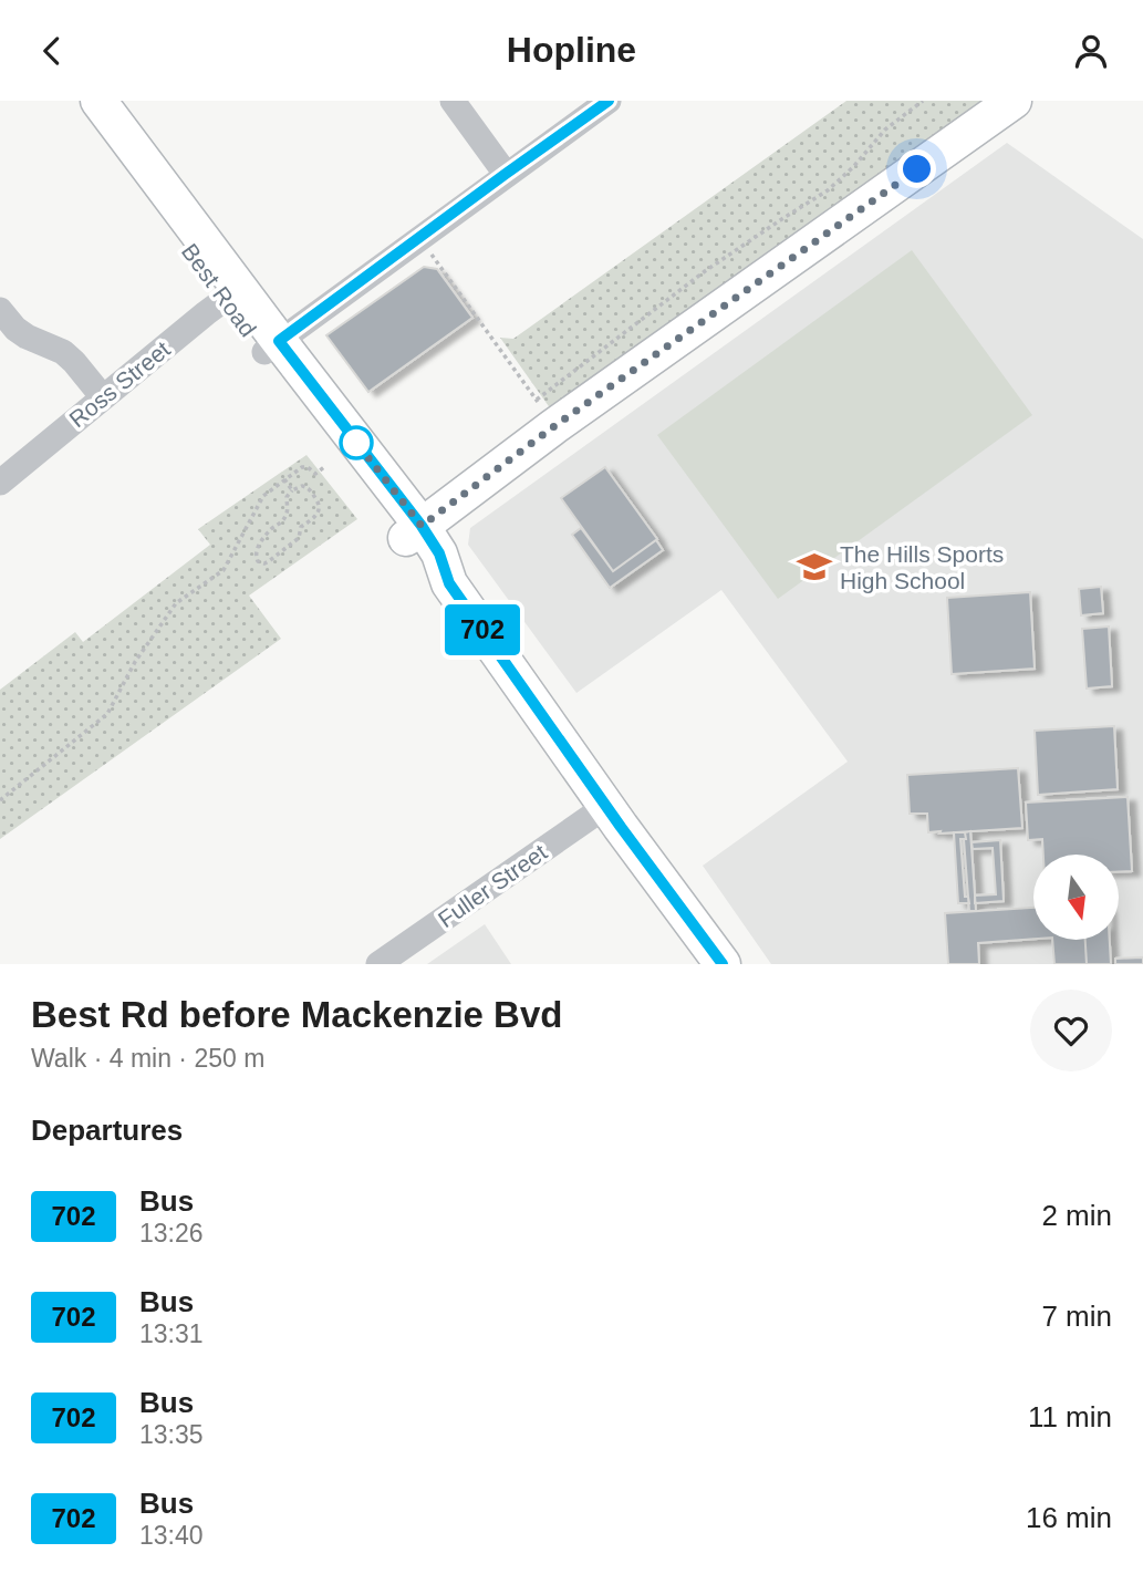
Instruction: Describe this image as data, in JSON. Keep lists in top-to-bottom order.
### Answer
{
  "streets": {
    "main road": ["Best Road"],
    "street": ["Ross Street", "Fuller Street"]
  },
  "crossings": [
    ["Best Road", "Ross Street"],
    ["Best Road", "Fuller Street"]
  ],
  "places": {
    "school or university": ["The Hills Sports High School"]
  },
  "lines": ["bus line 702"],
  "north": "bottom",
  "page": {
    "header": "Hopline",
    "on_map": "702",
    "heading": [
      ["Best Rd before Mackenzie Bvd", "Walk · 4 min · 250 m"],
      "Departures"
    ],
    "list": [
      {
        "mark": "702",
        "name": "Bus",
        "note": "13:26",
        "value": "2 min"
      },
      {
        "mark": "702",
        "name": "Bus",
        "note": "13:31",
        "value": "7 min"
      },
      {
        "mark": "702",
        "name": "Bus",
        "note": "13:35",
        "value": "11 min"
      },
      {
        "mark": "702",
        "name": "Bus",
        "note": "13:40",
        "value": "16 min"
      }
    ]
  }
}
